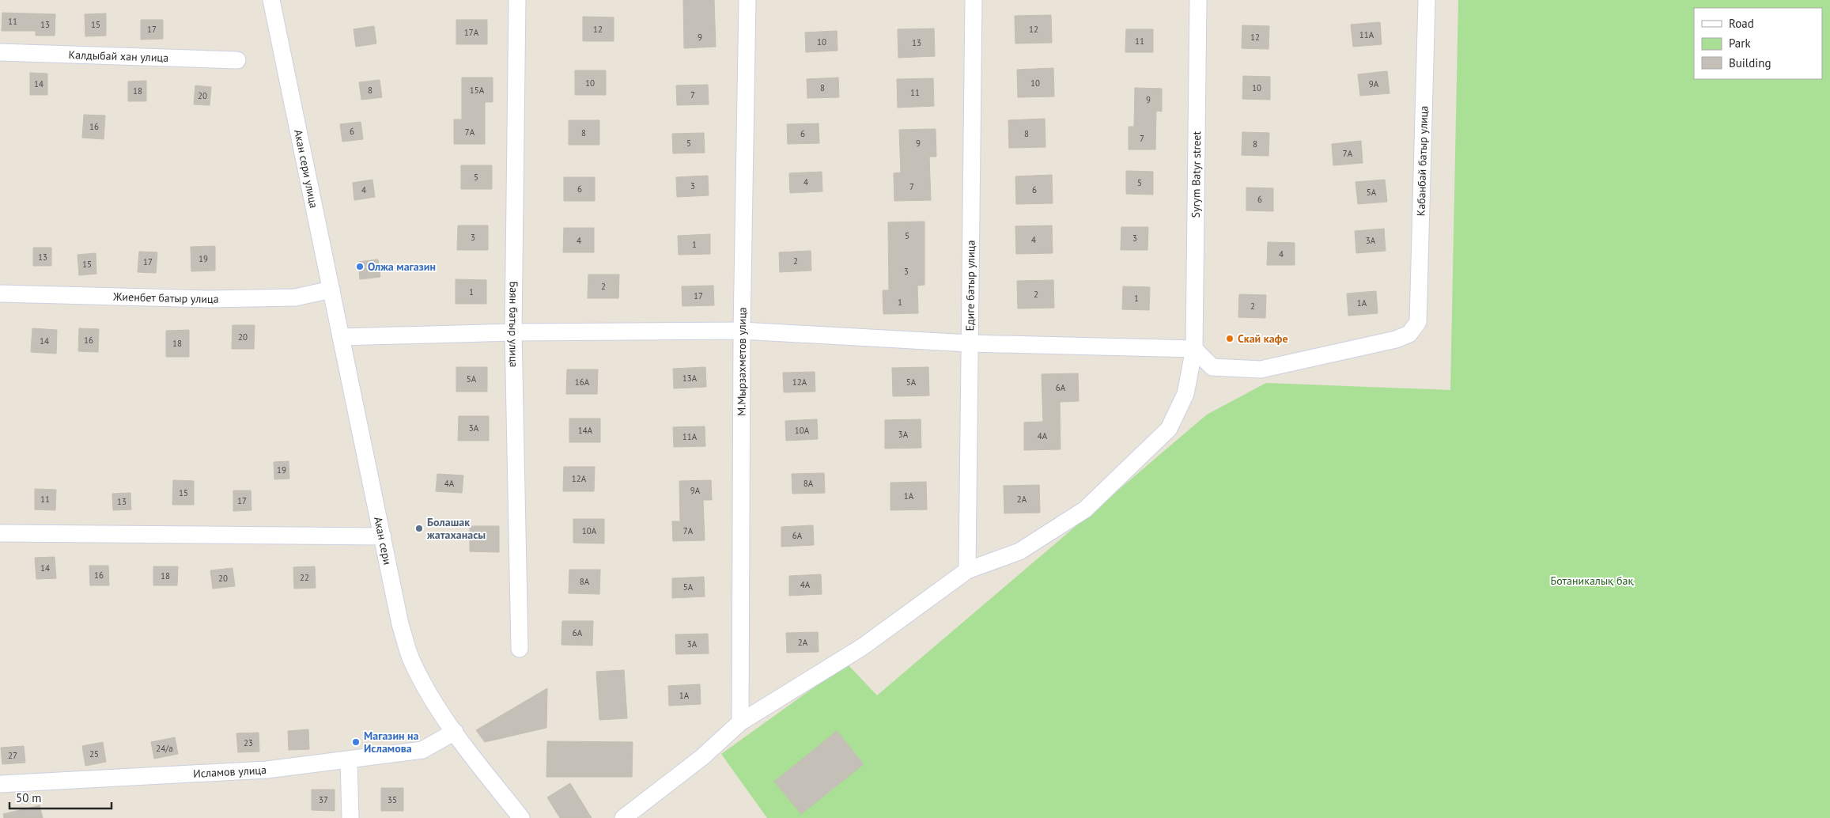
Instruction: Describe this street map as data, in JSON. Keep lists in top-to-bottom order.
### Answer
{
  "streets": {
    "street": [
      "Калдыбай хан улица",
      "Кабанбай батыр улица",
      "Акан сери улица",
      "Syrym Batyr street",
      "Едиге батыр улица",
      "Жиенбет батыр улица",
      "Баян батыр улица",
      "М.Мырзахметов улица",
      "Акан сери",
      "Исламов улица"
    ]
  },
  "crossings": [
    ["Кабанбай батыр улица", "Syrym Batyr street"],
    ["Акан сери улица", "Жиенбет батыр улица"],
    ["Акан сери улица", "Акан сери"],
    ["Syrym Batyr street", "Едиге батыр улица"],
    ["Syrym Batyr street", "М.Мырзахметов улица"],
    ["Акан сери", "Исламов улица"]
  ],
  "parks": ["Ботаникалық бақ"],
  "places": [
    "Олжа магазин",
    "Скай кафе",
    "Болашак жатаханасы",
    "Магазин на Исламова"
  ],
  "house_numbers": [
    "11",
    "13",
    "15",
    "17",
    "12",
    "12",
    "17А",
    "11А",
    "9",
    "12",
    "11",
    "10",
    "13",
    "10",
    "10",
    "14",
    "9А",
    "8",
    "10",
    "8",
    "15А",
    "18",
    "11",
    "7",
    "20",
    "9",
    "16",
    "6",
    "7А",
    "8",
    "6",
    "8",
    "7",
    "5",
    "9",
    "8",
    "7А",
    "5",
    "4",
    "5",
    "3",
    "7",
    "6",
    "4",
    "6",
    "5А",
    "6",
    "5",
    "3",
    "3",
    "4",
    "4",
    "3А",
    "1",
    "4",
    "13",
    "19",
    "2",
    "17",
    "15",
    "3",
    "2",
    "1",
    "2",
    "17",
    "1",
    "1",
    "1А",
    "2",
    "20",
    "16",
    "14",
    "18",
    "13А",
    "5А",
    "16А",
    "12А",
    "5А",
    "6А",
    "3А",
    "14А",
    "10А",
    "3А",
    "4А",
    "11А",
    "19",
    "12А",
    "4А",
    "8А",
    "9А",
    "15",
    "1А",
    "11",
    "2А",
    "17",
    "13",
    "10А",
    "7А",
    "6А",
    "14",
    "16",
    "18",
    "22",
    "20",
    "8А",
    "4А",
    "5А",
    "6А",
    "2А",
    "3А",
    "1А",
    "23",
    "24/а",
    "25",
    "27",
    "37",
    "35"
  ],
  "legend": ["Road", "Park", "Building"],
  "scale_bar": "50 m"
}
